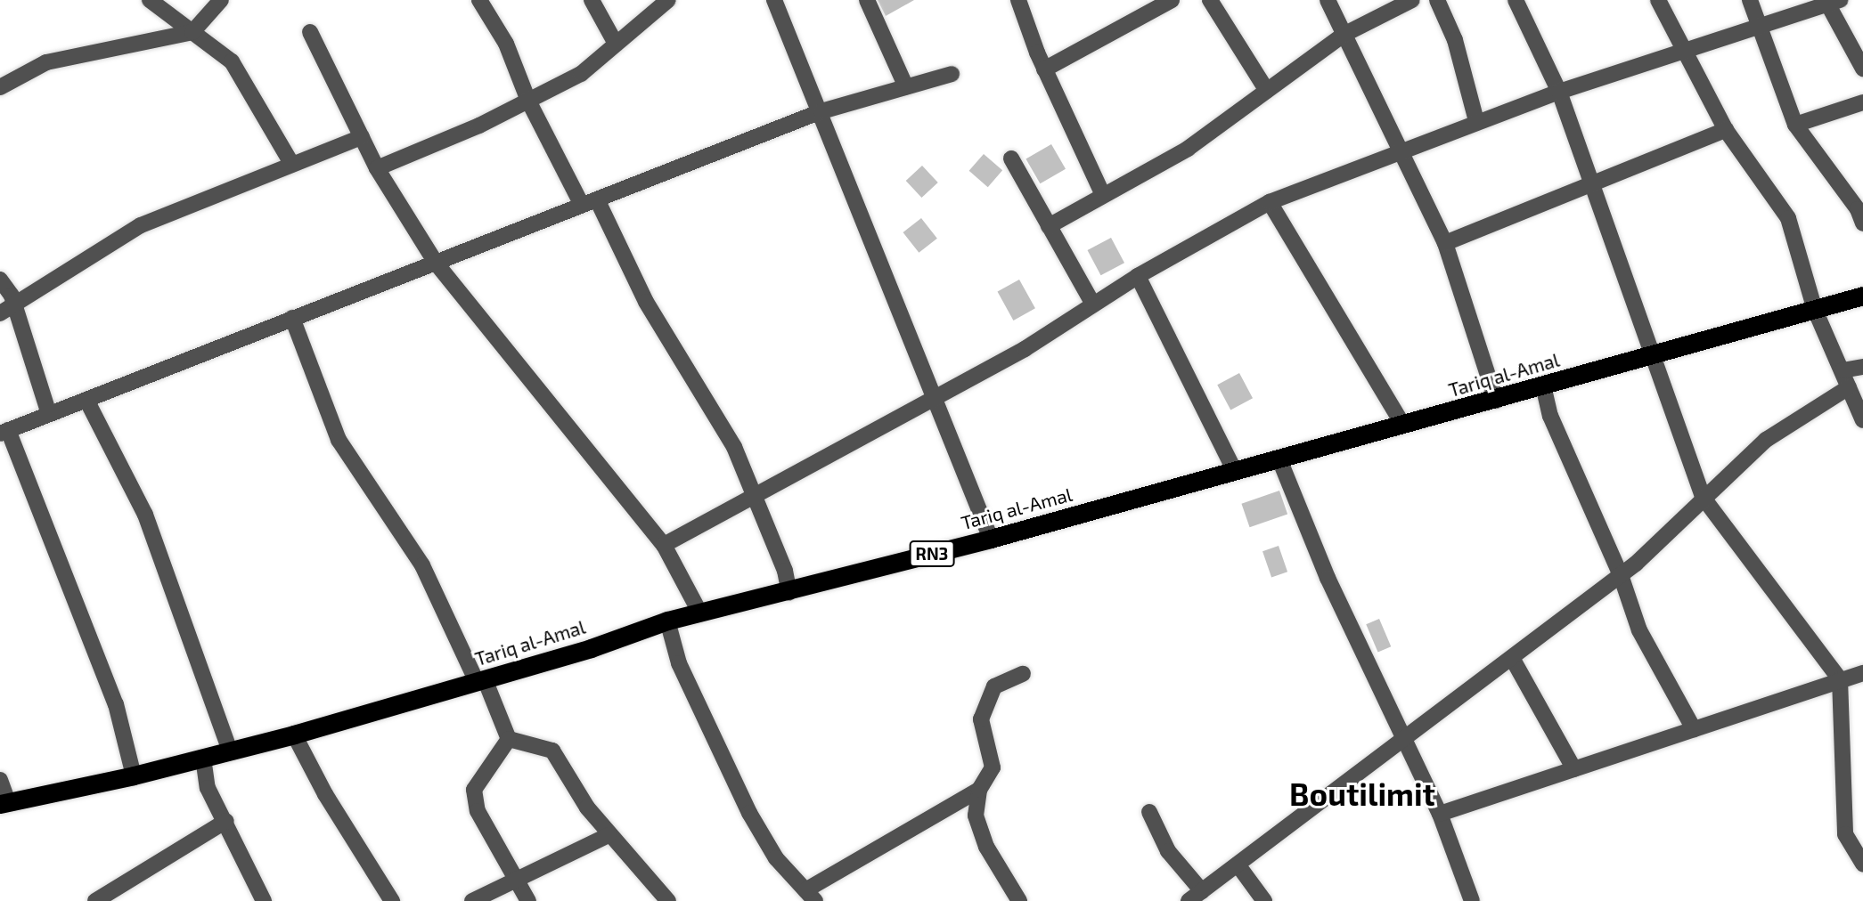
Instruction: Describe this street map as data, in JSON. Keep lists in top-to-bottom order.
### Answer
{
  "streets": {
    "highway": ["Tariq al-Amal", "RN3"]
  },
  "districts": ["Boutilimit"]
}
